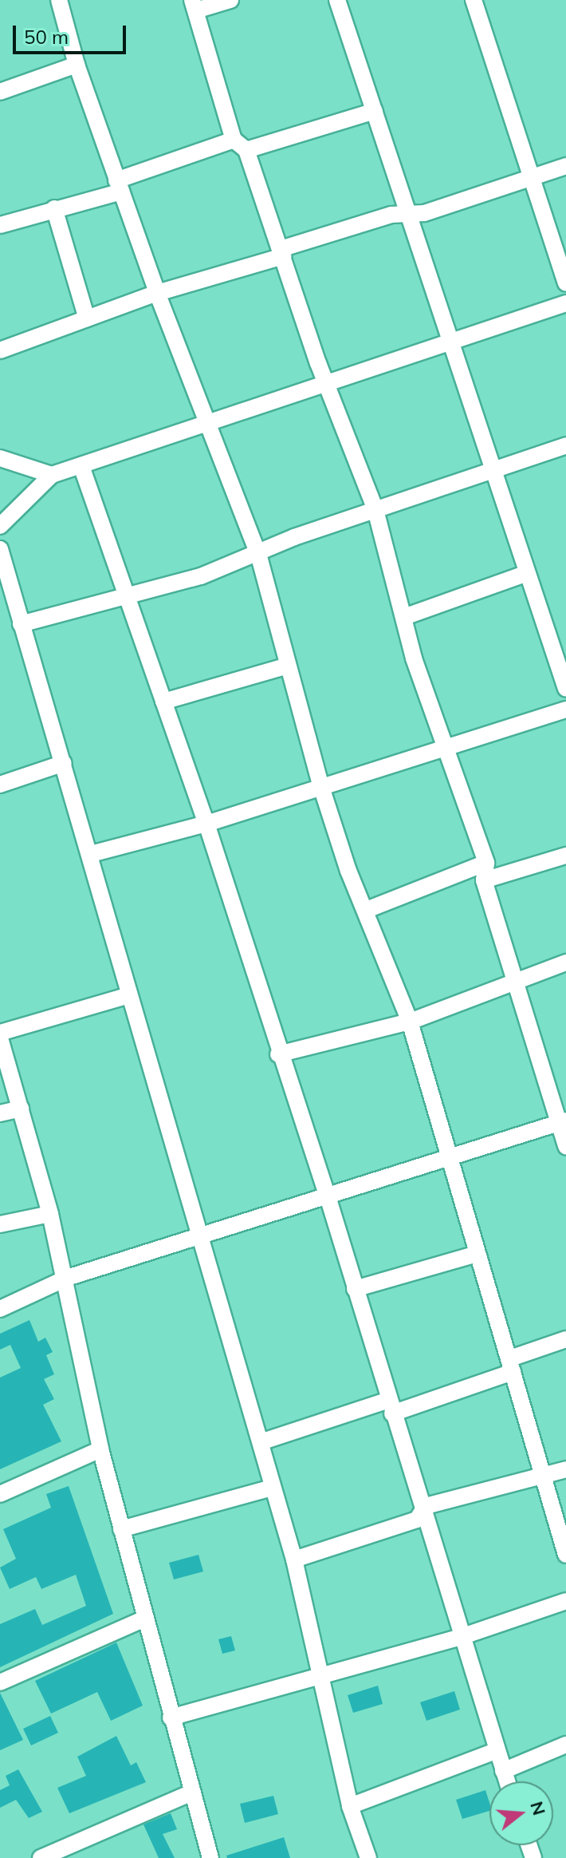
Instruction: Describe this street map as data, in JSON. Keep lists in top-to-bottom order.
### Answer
{
  "scale_bar": "50 m",
  "north": "right"
}
